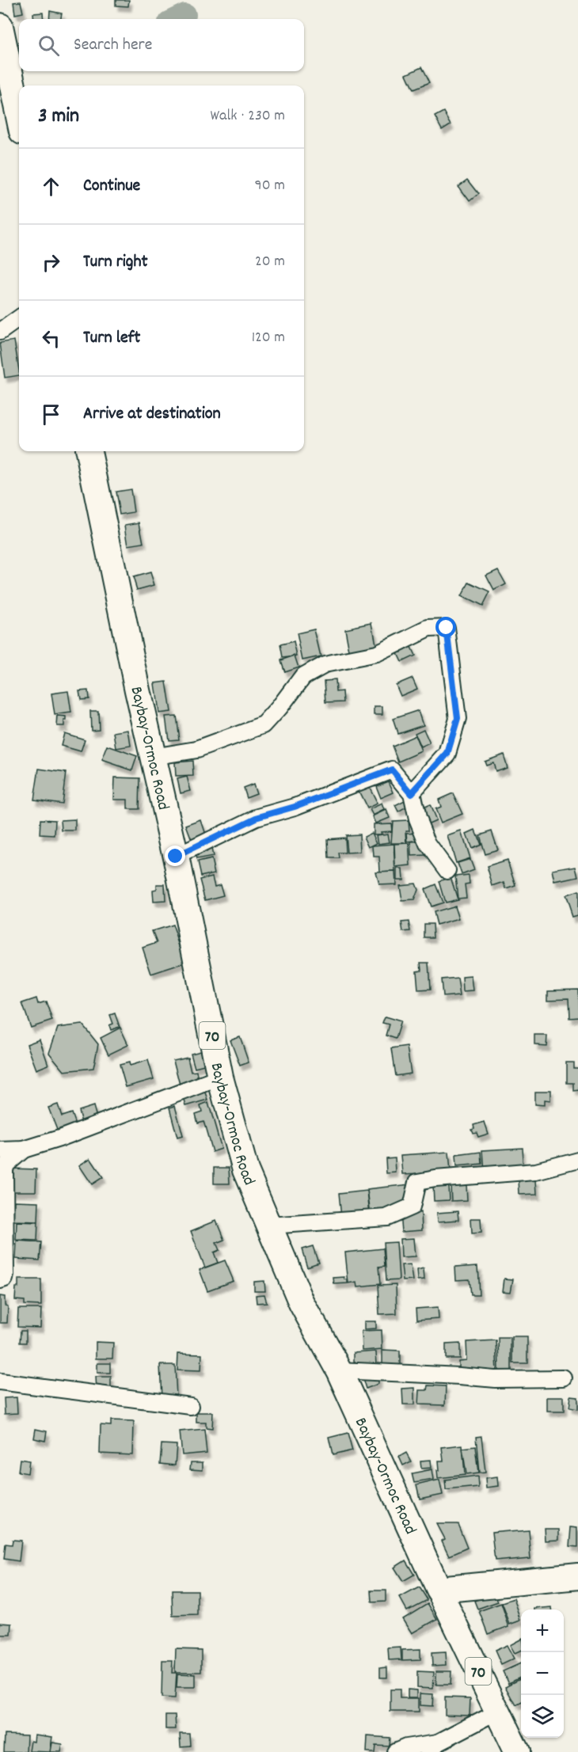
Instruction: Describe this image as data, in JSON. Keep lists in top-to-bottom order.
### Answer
{
  "streets": {
    "highway": ["Baybay-Ormoc Road", "70"]
  },
  "page": {
    "search": "Search here",
    "heading": ["3 min", "Walk · 230 m"],
    "list": [
      ["Continue", "90 m"],
      ["Turn right", "20 m"],
      ["Turn left", "120 m"],
      "Arrive at destination"
    ],
    "map_buttons": ["+", "−"]
  }
}
